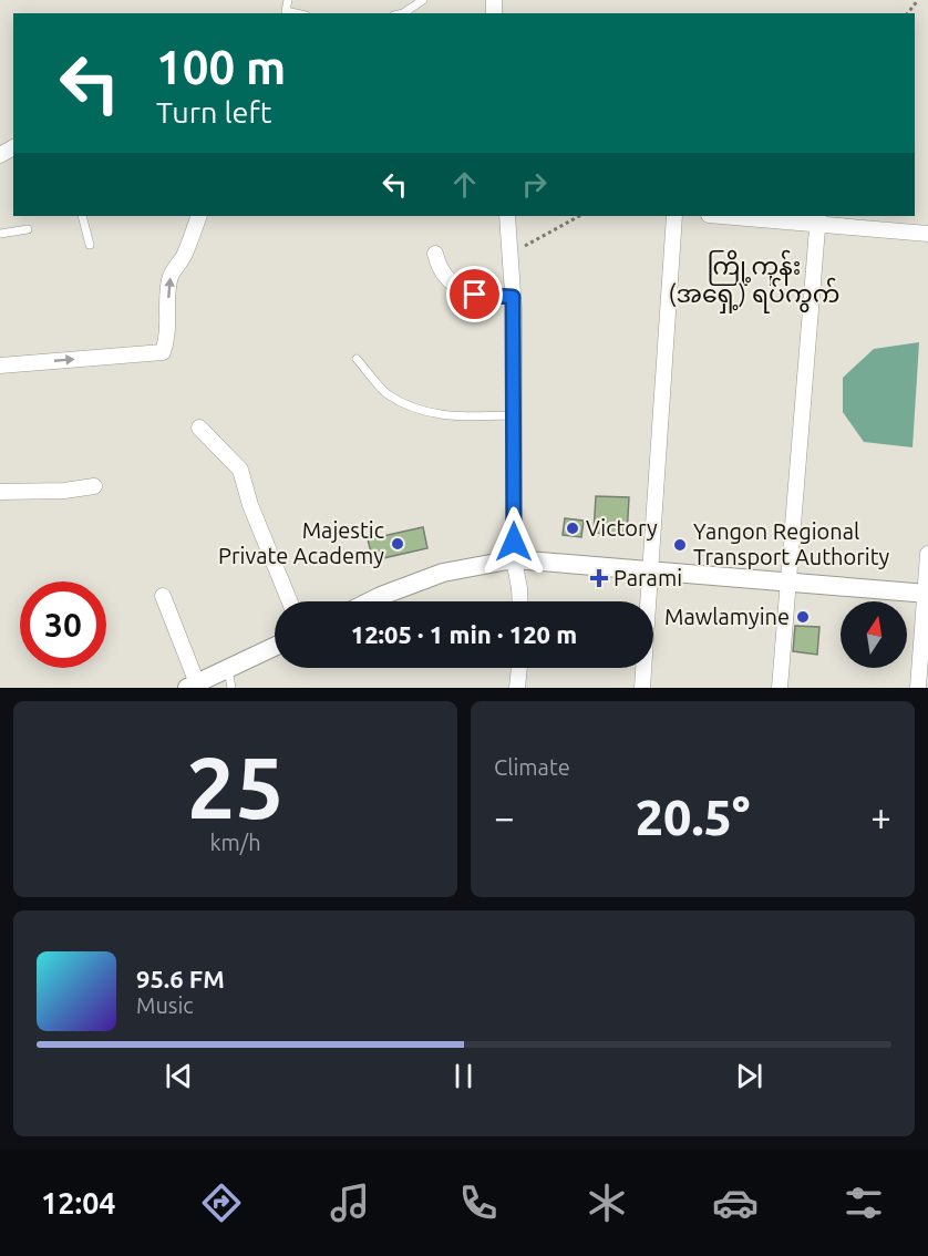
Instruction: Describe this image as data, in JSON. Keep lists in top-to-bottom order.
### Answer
{
  "districts": ["ကြို့ကုန်း (အရှေ့) ရပ်ကွက်"],
  "places": {
    "other": [
      "Victory",
      "Majestic Private Academy",
      "Yangon Regional Transport Authority",
      "Mawlamyine"
    ],
    "health": ["Parami"]
  },
  "north": "top",
  "page": {
    "turn": ["100 m", "Turn left"],
    "limit": "30",
    "trip": "12:05 · 1 min · 120 m",
    "tile": [
      ["25", "km/h"],
      "Climate"
    ],
    "heat": ["−", "20.5°", "+"],
    "song": ["95.6 FM", "Music"],
    "tabs": "12:04"
  }
}
